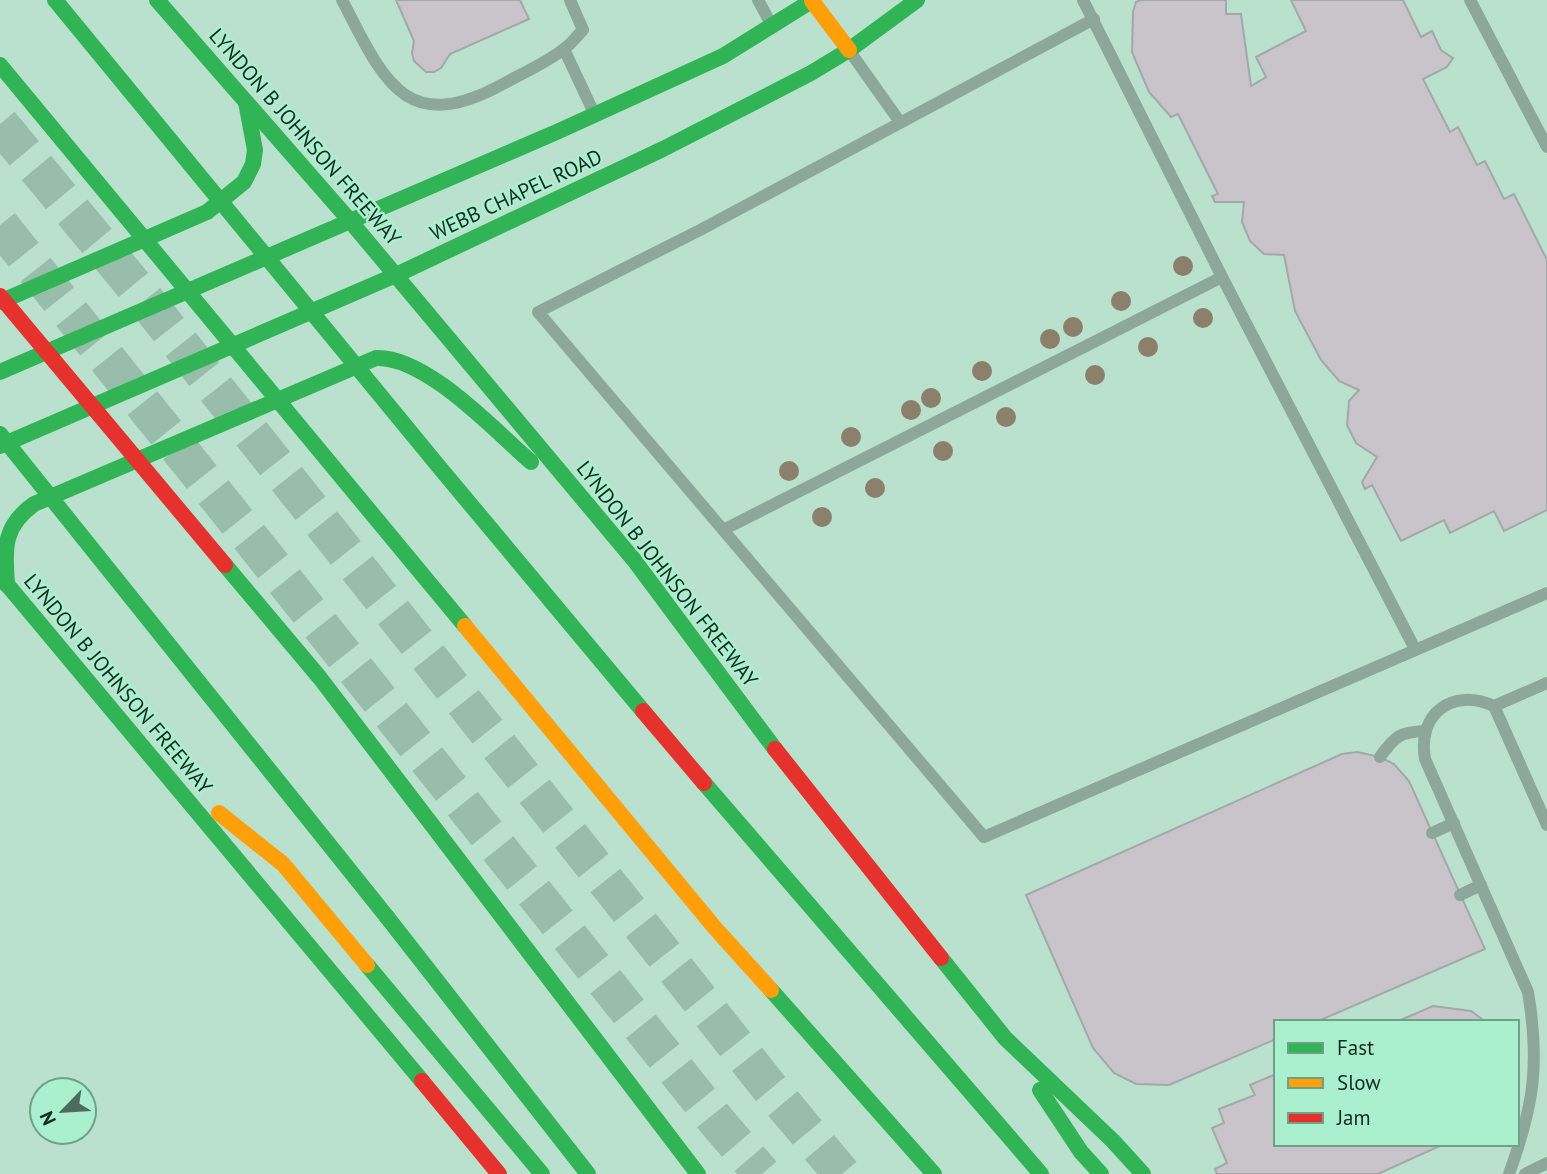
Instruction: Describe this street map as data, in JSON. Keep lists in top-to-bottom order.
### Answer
{
  "streets": {
    "main road": ["LYNDON B JOHNSON FREEWAY", "WEBB CHAPEL ROAD"]
  },
  "crossings": [
    ["LYNDON B JOHNSON FREEWAY", "WEBB CHAPEL ROAD"]
  ],
  "legend": ["Fast", "Slow", "Jam"],
  "north": "bottom left"
}
